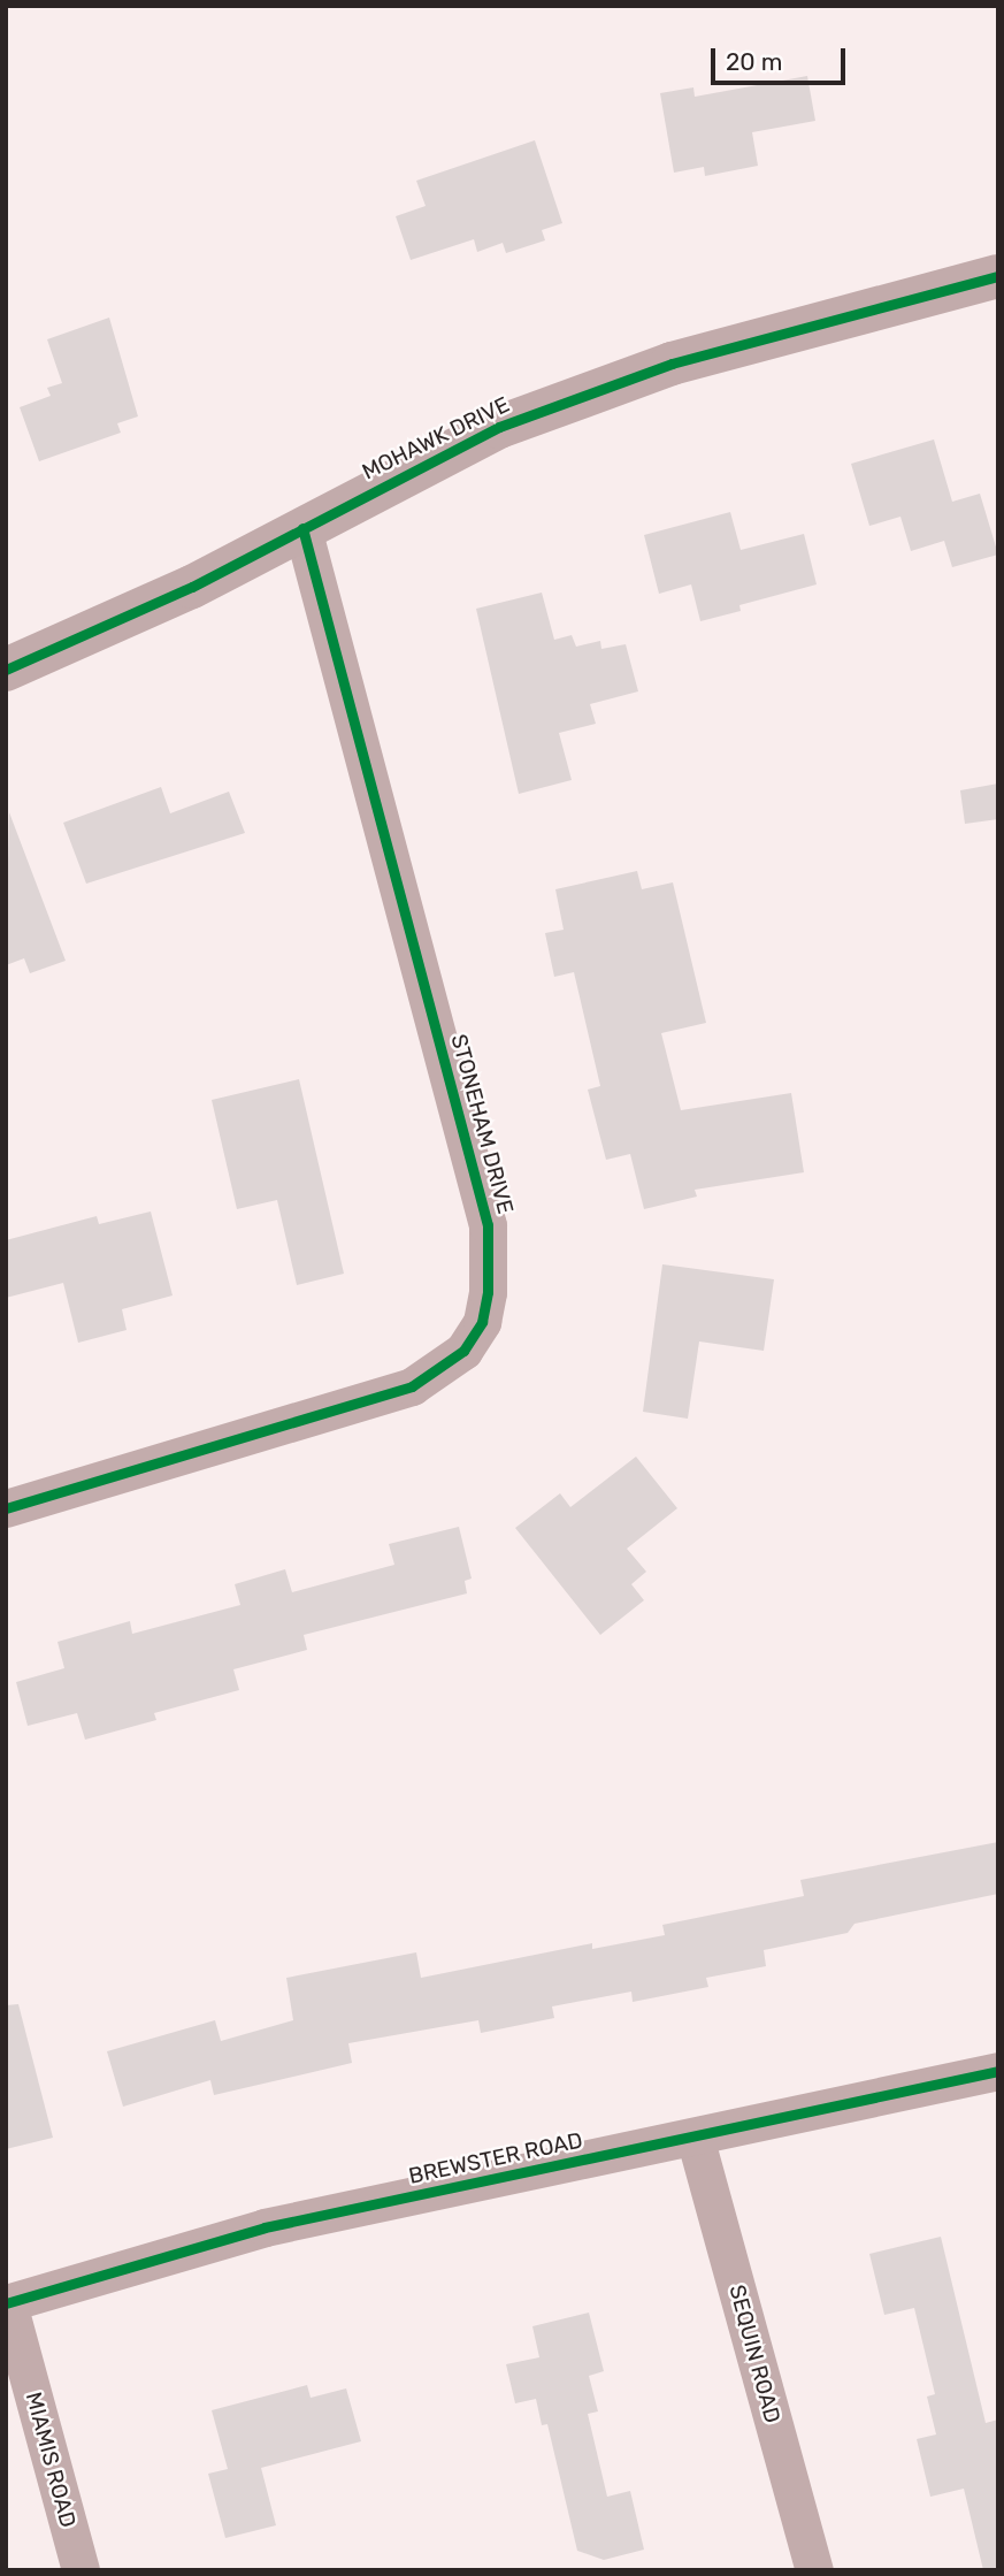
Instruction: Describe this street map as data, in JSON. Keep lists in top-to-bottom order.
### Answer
{
  "streets": {
    "street": [
      "MOHAWK DRIVE",
      "STONEHAM DRIVE",
      "BREWSTER ROAD",
      "SEQUIN ROAD",
      "MIAMIS ROAD"
    ]
  },
  "crossings": [
    ["MOHAWK DRIVE", "STONEHAM DRIVE"],
    ["BREWSTER ROAD", "SEQUIN ROAD"],
    ["BREWSTER ROAD", "MIAMIS ROAD"]
  ],
  "scale_bar": "20 m"
}
